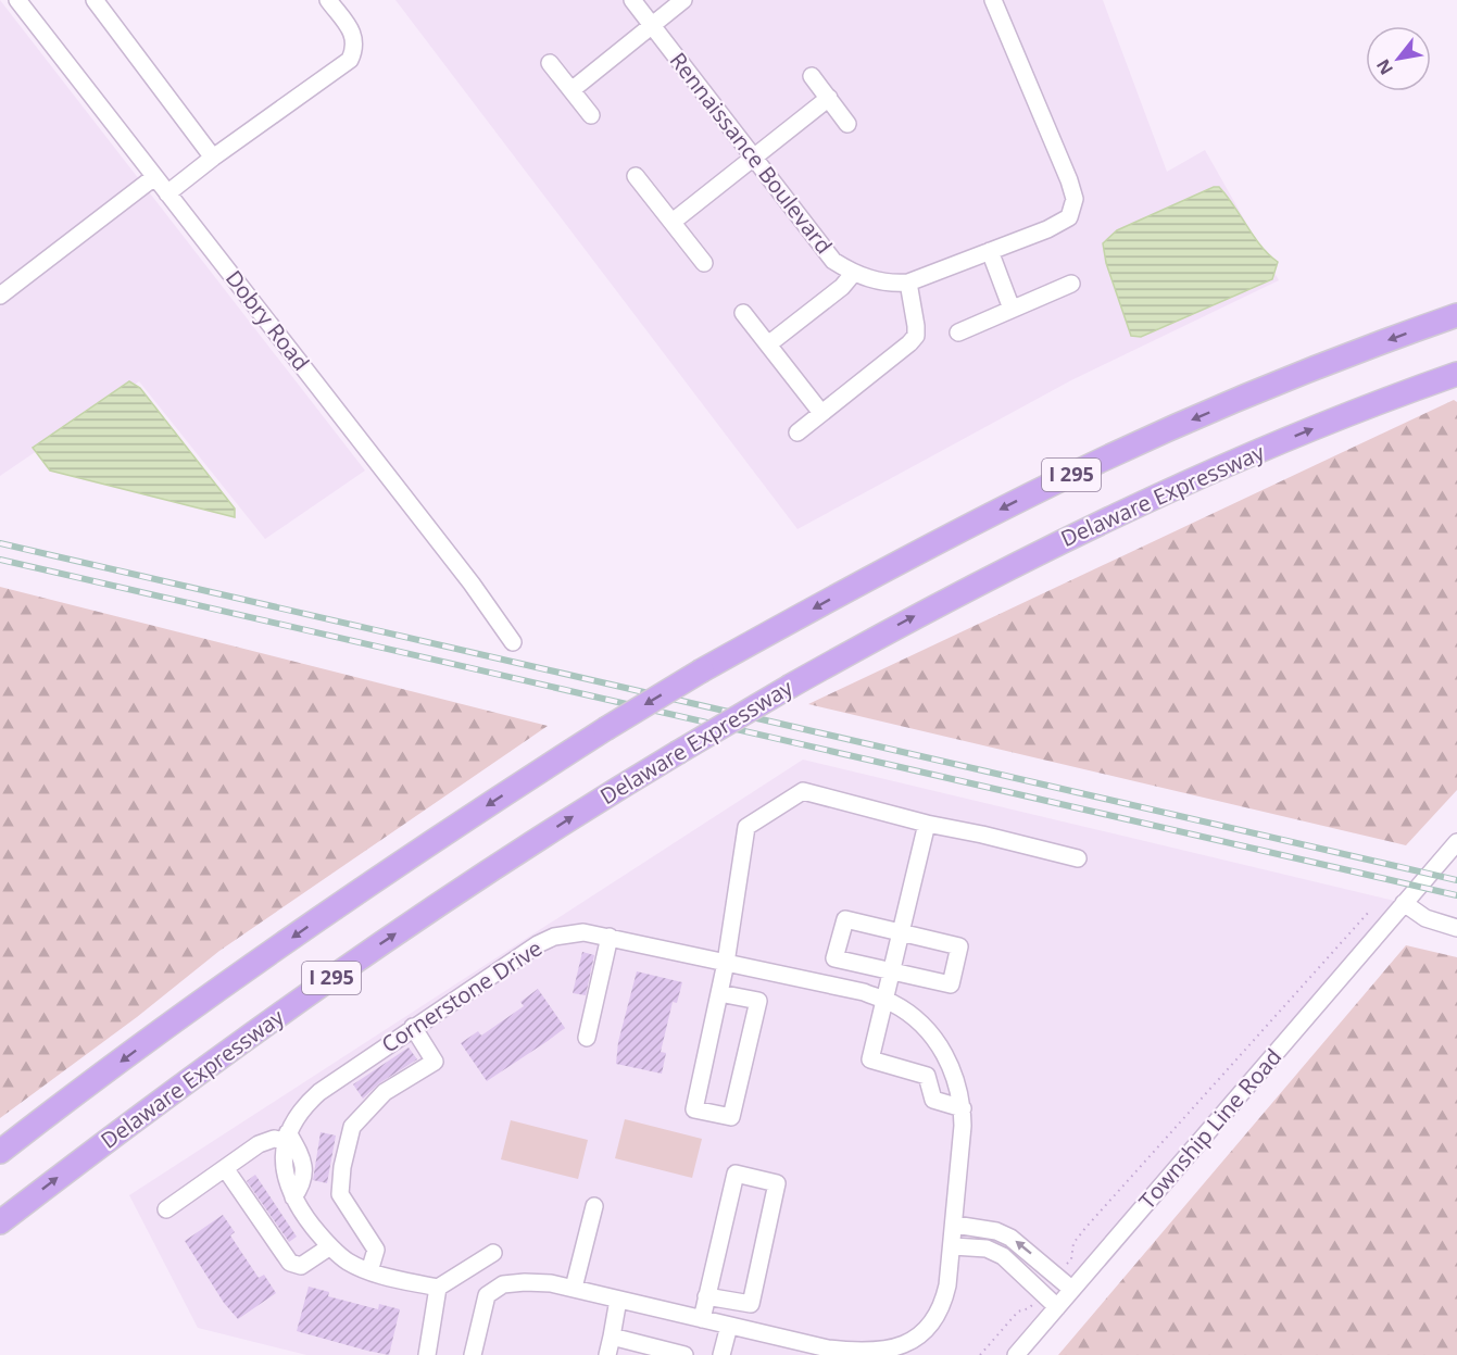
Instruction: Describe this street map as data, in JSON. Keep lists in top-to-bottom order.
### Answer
{
  "streets": {
    "highway": ["I 295", "Delaware Expressway"],
    "street": [
      "Rennaissance Boulevard",
      "Dobry Road",
      "Cornerstone Drive",
      "Township Line Road"
    ]
  },
  "north": "bottom left"
}
